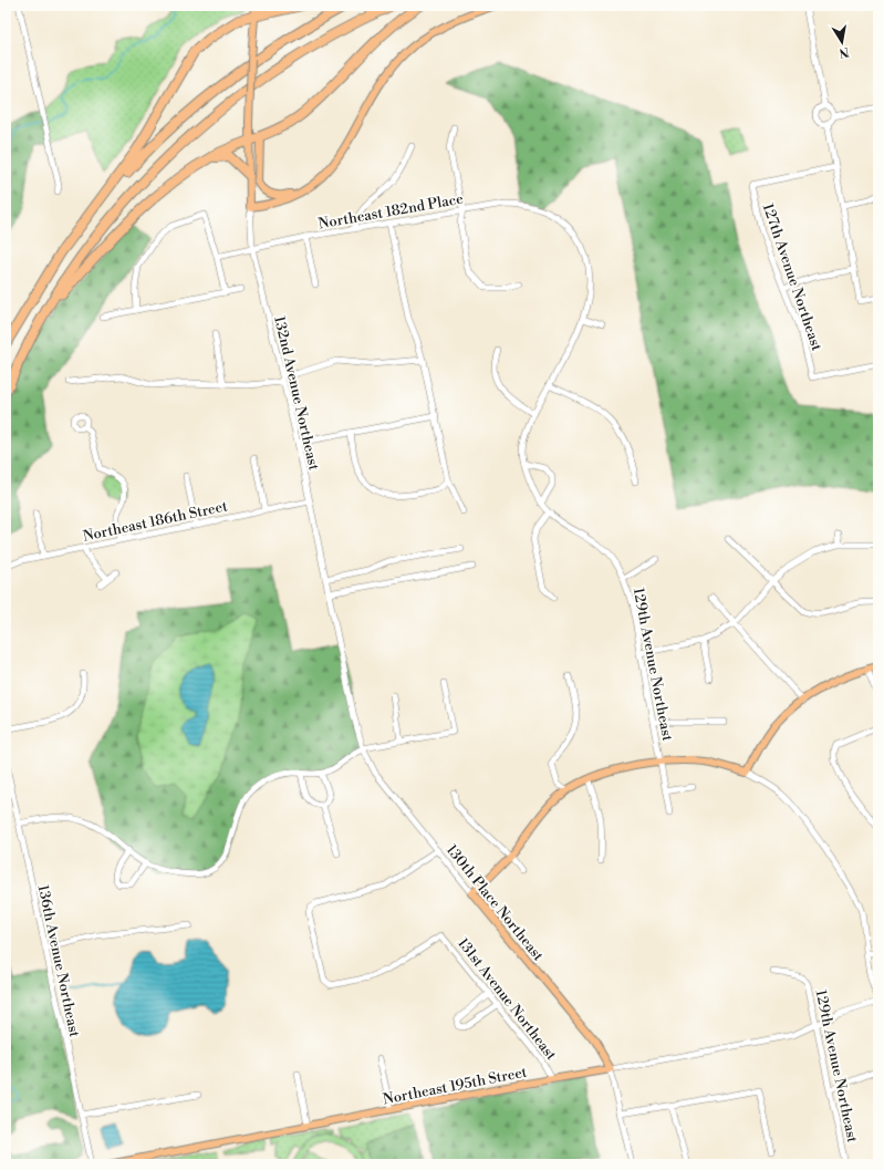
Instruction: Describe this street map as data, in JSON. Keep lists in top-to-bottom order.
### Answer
{
  "streets": {
    "main road": ["132nd Avenue Northeast", "130th Place Northeast", "Northeast 195th Street"],
    "street": [
      "Northeast 182nd Place",
      "127th Avenue Northeast",
      "Northeast 186th Street",
      "129th Avenue Northeast",
      "136th Avenue Northeast",
      "131st Avenue Northeast"
    ]
  },
  "crossings": [
    ["Northeast 182nd Place", "132nd Avenue Northeast"],
    ["Northeast 182nd Place", "129th Avenue Northeast"],
    ["132nd Avenue Northeast", "Northeast 186th Street"],
    ["132nd Avenue Northeast", "130th Place Northeast"],
    ["129th Avenue Northeast", "Northeast 195th Street"],
    ["130th Place Northeast", "131st Avenue Northeast"],
    ["130th Place Northeast", "Northeast 195th Street"],
    ["131st Avenue Northeast", "Northeast 195th Street"]
  ],
  "north": "bottom"
}
